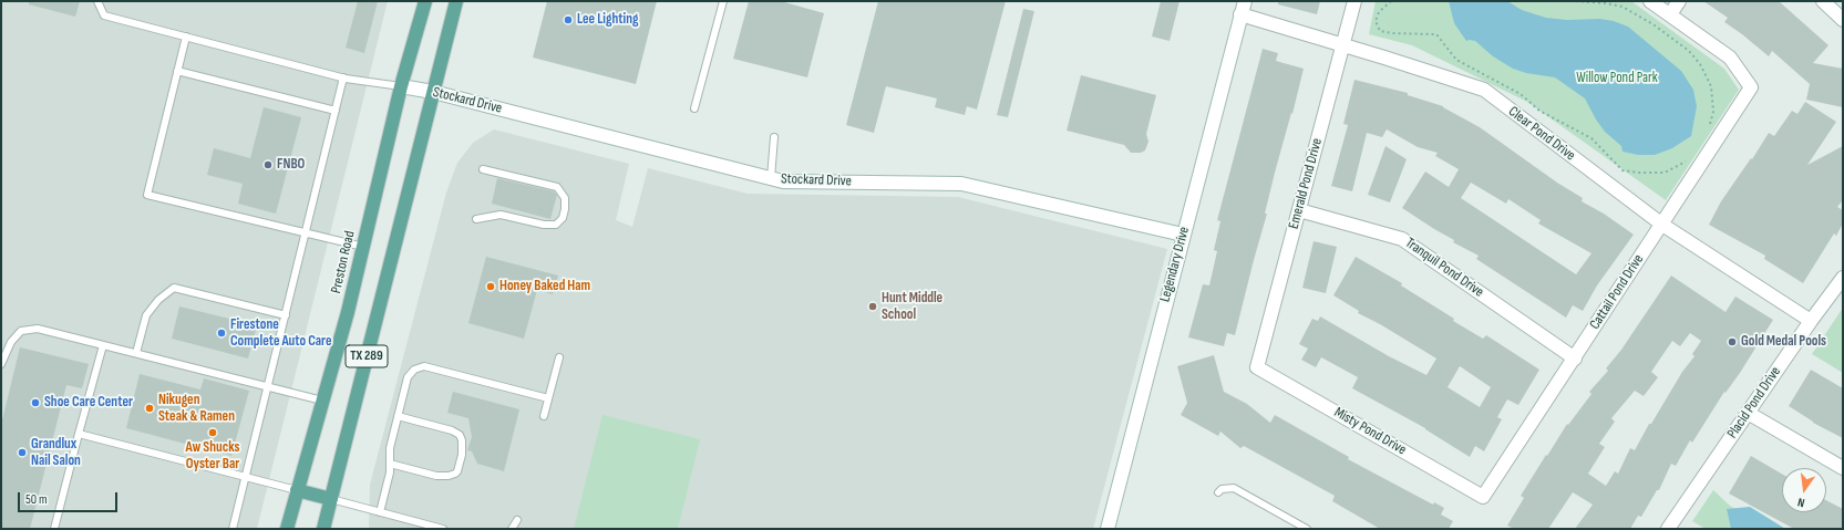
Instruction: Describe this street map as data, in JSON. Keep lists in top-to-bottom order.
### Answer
{
  "streets": {
    "main road": ["Preston Road", "TX 289"],
    "street": [
      "Stockard Drive",
      "Clear Pond Drive",
      "Emerald Pond Drive",
      "Legendary Drive",
      "Tranquil Pond Drive",
      "Cattail Pond Drive",
      "Placid Pond Drive",
      "Misty Pond Drive"
    ]
  },
  "crossings": [
    ["Stockard Drive", "Preston Road"],
    ["Stockard Drive", "Legendary Drive"],
    ["Stockard Drive", "TX 289"],
    ["Clear Pond Drive", "Emerald Pond Drive"],
    ["Clear Pond Drive", "Legendary Drive"],
    ["Clear Pond Drive", "Cattail Pond Drive"],
    ["Clear Pond Drive", "Placid Pond Drive"],
    ["Emerald Pond Drive", "Tranquil Pond Drive"],
    ["Emerald Pond Drive", "Misty Pond Drive"],
    ["Tranquil Pond Drive", "Cattail Pond Drive"],
    ["Cattail Pond Drive", "Misty Pond Drive"]
  ],
  "parks": ["Willow Pond Park"],
  "places": [
    "Lee Lighting",
    "FNBO",
    "Honey Baked Ham",
    "Hunt Middle School",
    "Firestone Complete Auto Care",
    "Gold Medal Pools",
    "Shoe Care Center",
    "Nikugen Steak & Ramen",
    "Aw Shucks Oyster Bar",
    "Grandlux Nail Salon"
  ],
  "scale_bar": "50 m",
  "north": "bottom"
}
